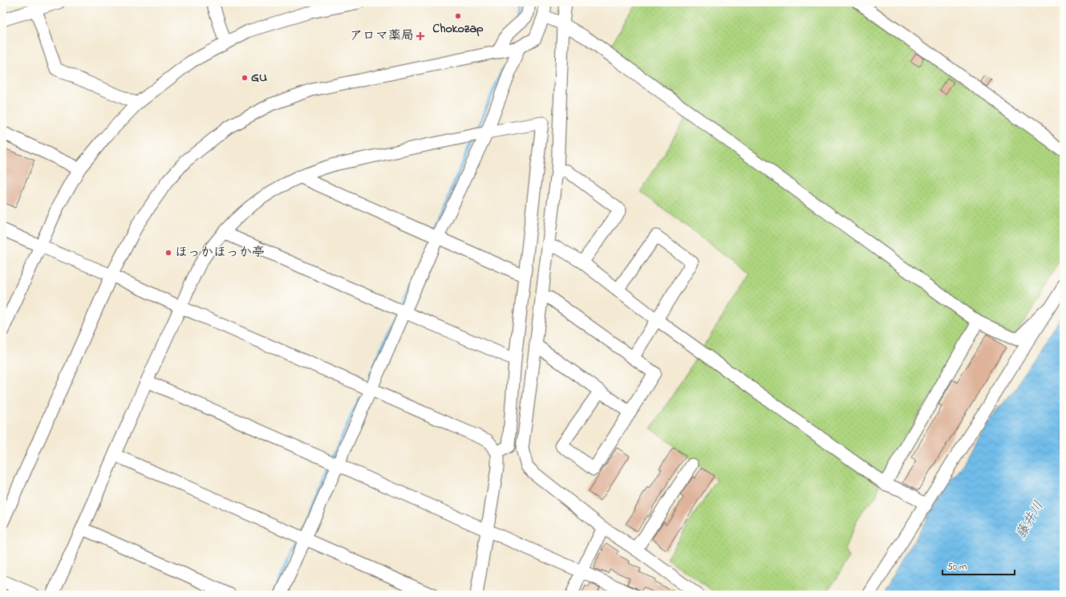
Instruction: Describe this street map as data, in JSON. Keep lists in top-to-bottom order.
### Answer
{
  "water": ["藤井川"],
  "places": {
    "other": ["Chokozap", "GU", "ほっかほっか亭"],
    "health": ["アロマ薬局"]
  },
  "scale_bar": "50 m"
}
